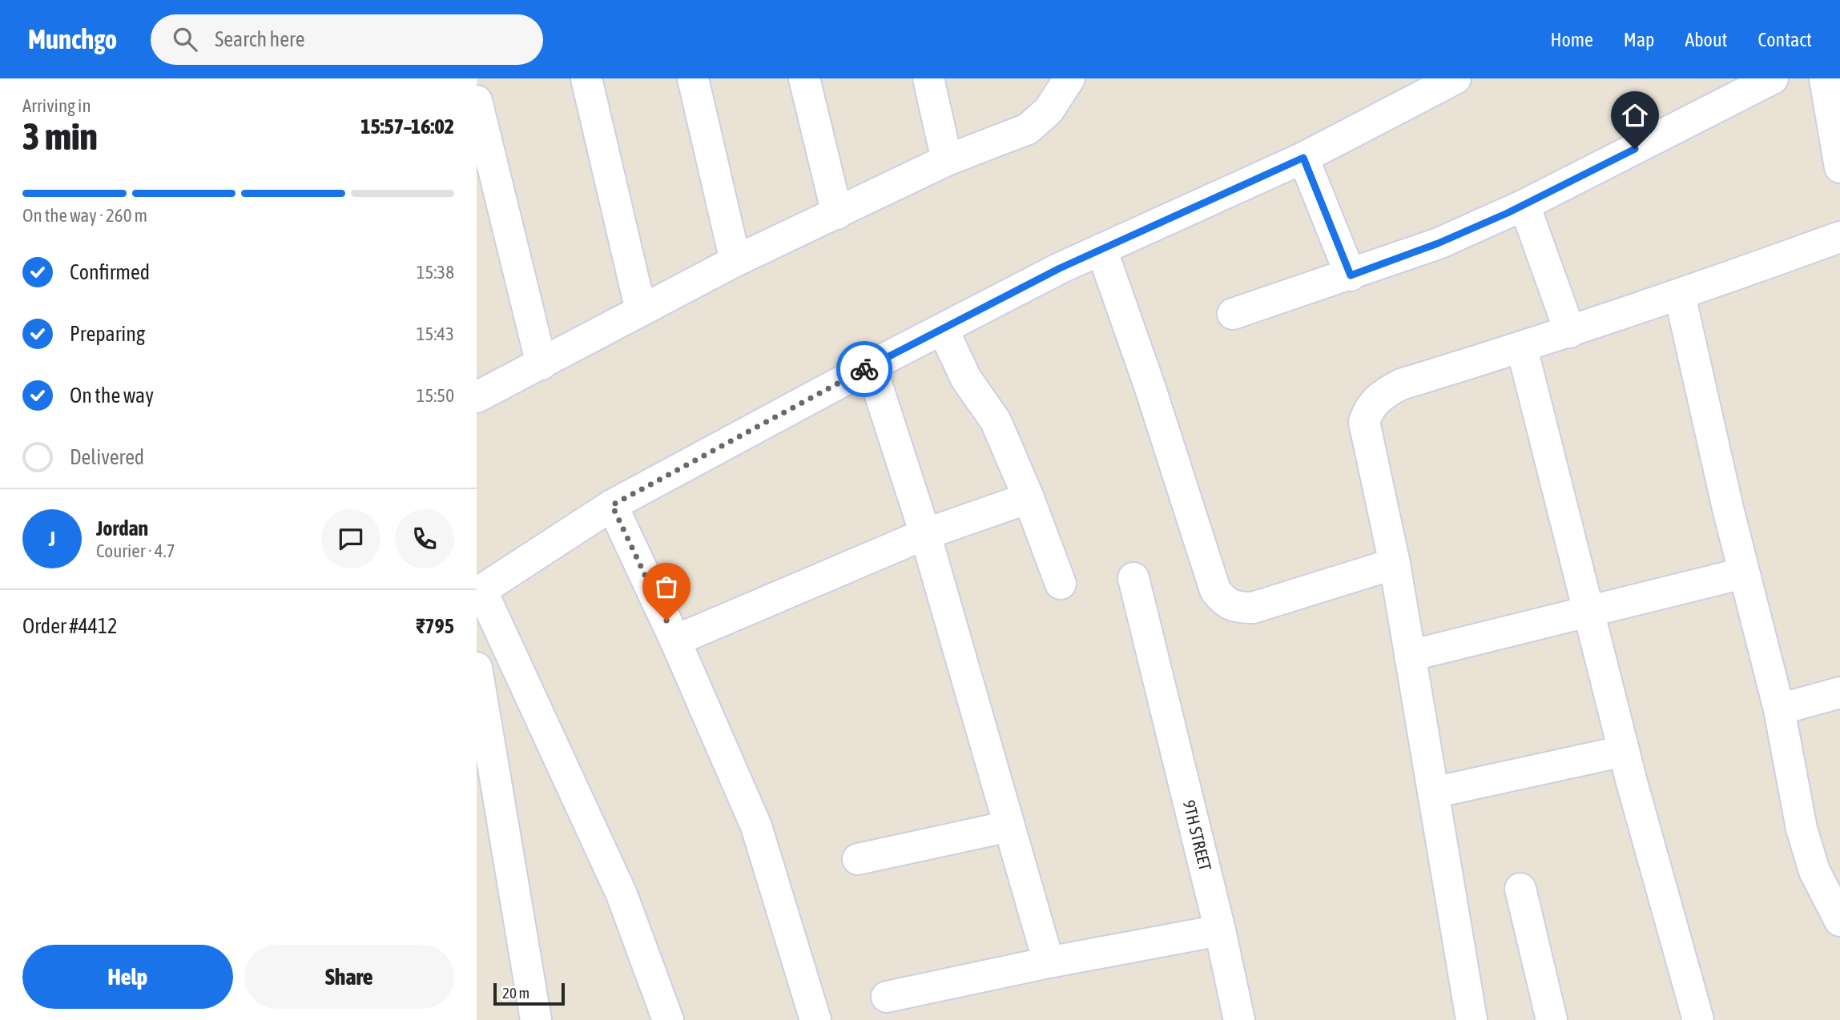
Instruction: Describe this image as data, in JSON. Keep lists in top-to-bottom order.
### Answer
{
  "streets": {
    "street": ["9TH STREET"]
  },
  "scale_bar": "20 m",
  "page": {
    "header": "Munchgo",
    "search": "Search here",
    "nav": [
      "Home",
      "Map",
      "About",
      "Contact"
    ],
    "heading": ["3 min", "Arriving in", "15:57–16:02"],
    "panel": [
      "Jordan",
      "Courier · 4.7",
      "Order #4412",
      "₹795"
    ],
    "bar": "On the way · 260 m",
    "list": [
      ["Confirmed", "15:38"],
      ["Preparing", "15:43"],
      ["On the way", "15:50"],
      "Delivered"
    ],
    "round": "J",
    "buttons": ["Help", "Share"],
    "scale": "20 m"
  }
}
